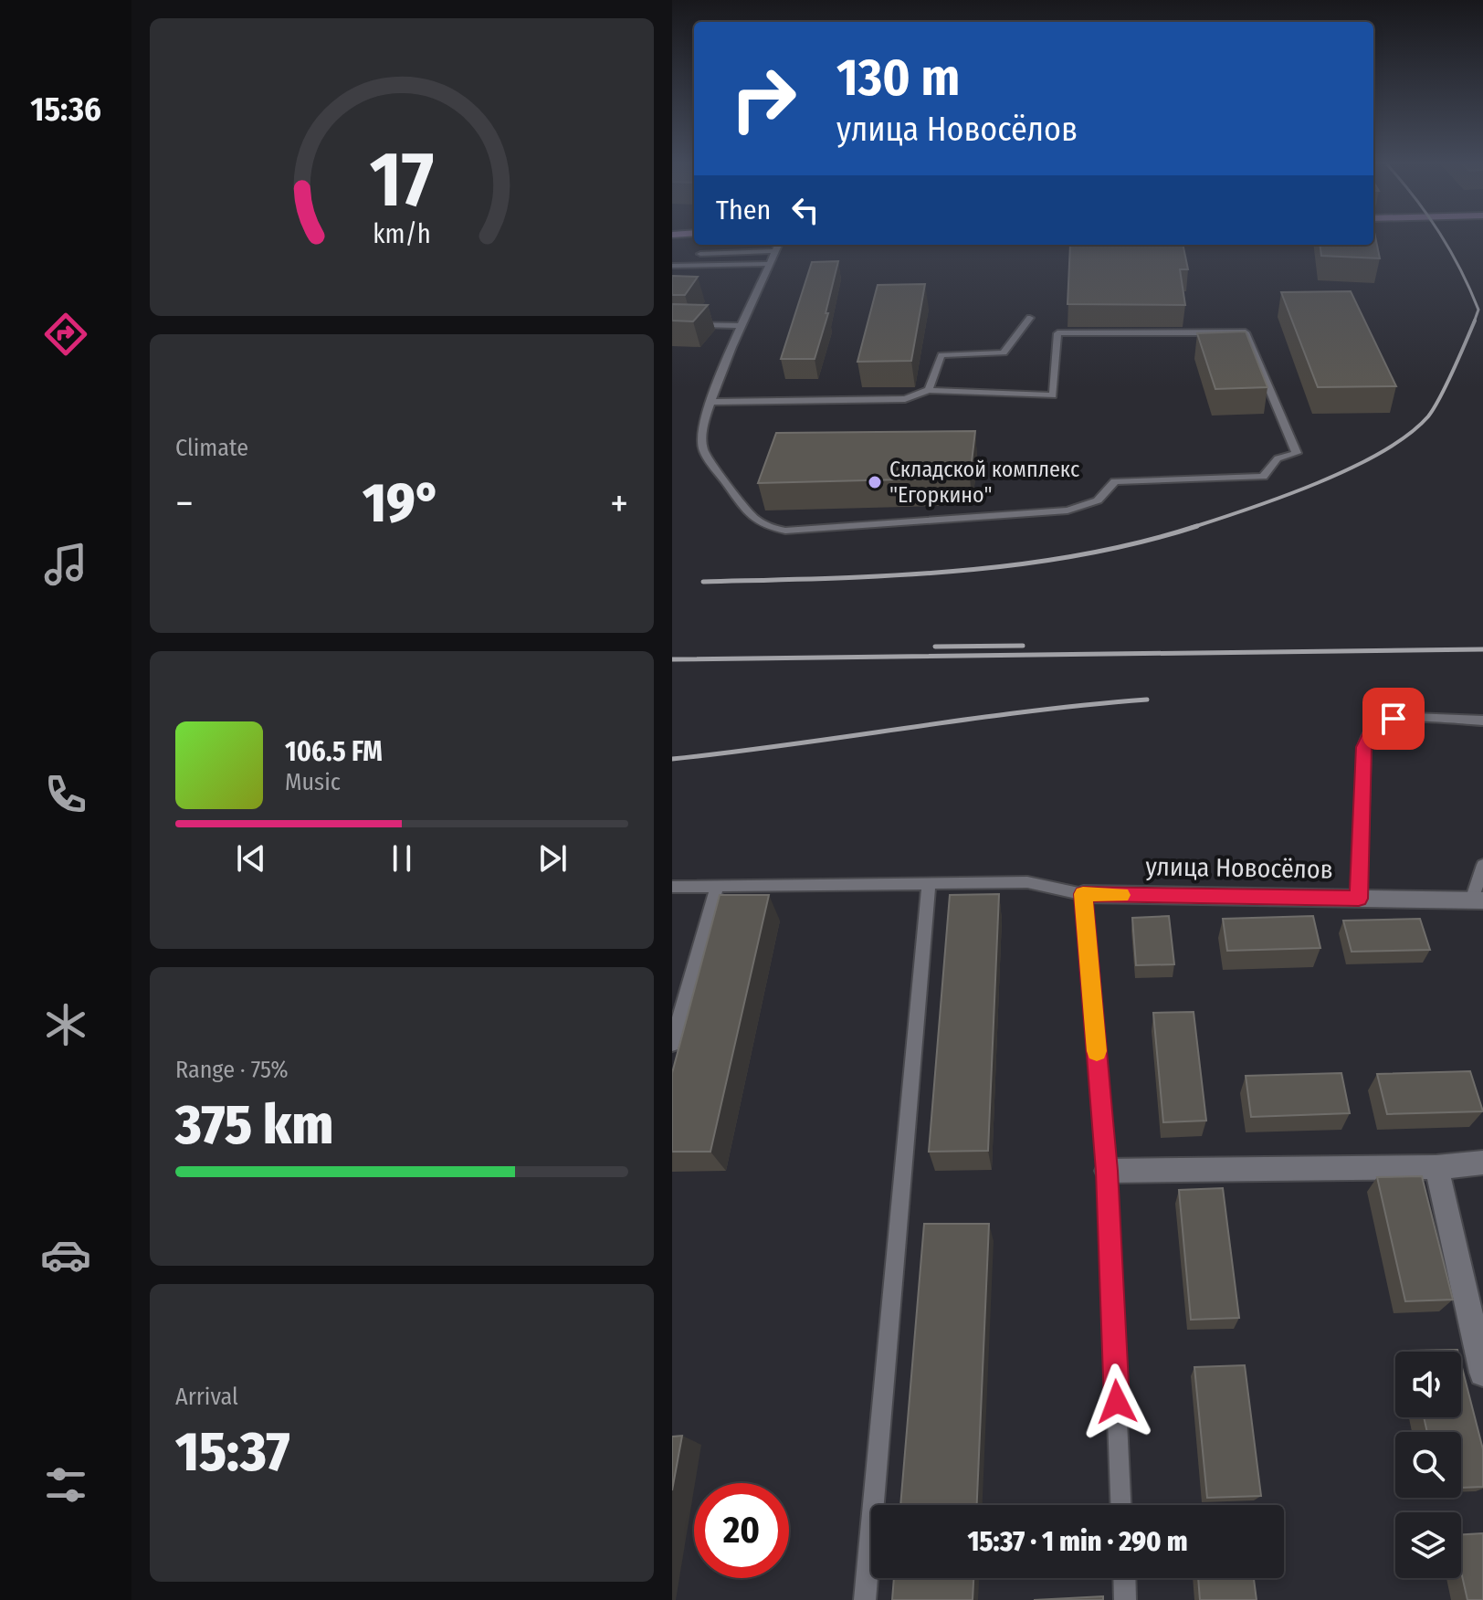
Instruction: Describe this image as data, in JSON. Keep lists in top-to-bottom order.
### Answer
{
  "streets": {
    "street": ["улица Новосёлов"]
  },
  "places": ["Складской комплекс \"Егоркино\""],
  "page": {
    "tabs": "15:36",
    "turn": ["130 m", "улица Новосёлов"],
    "then": "Then",
    "tile": [
      "Climate",
      ["Range · 75%", "375 km"],
      ["Arrival", "15:37"]
    ],
    "heat": ["−", "19°", "+"],
    "song": ["106.5 FM", "Music"],
    "limit": "20",
    "trip": "15:37 · 1 min · 290 m",
    "gauge": ["17", "km/h"]
  }
}
